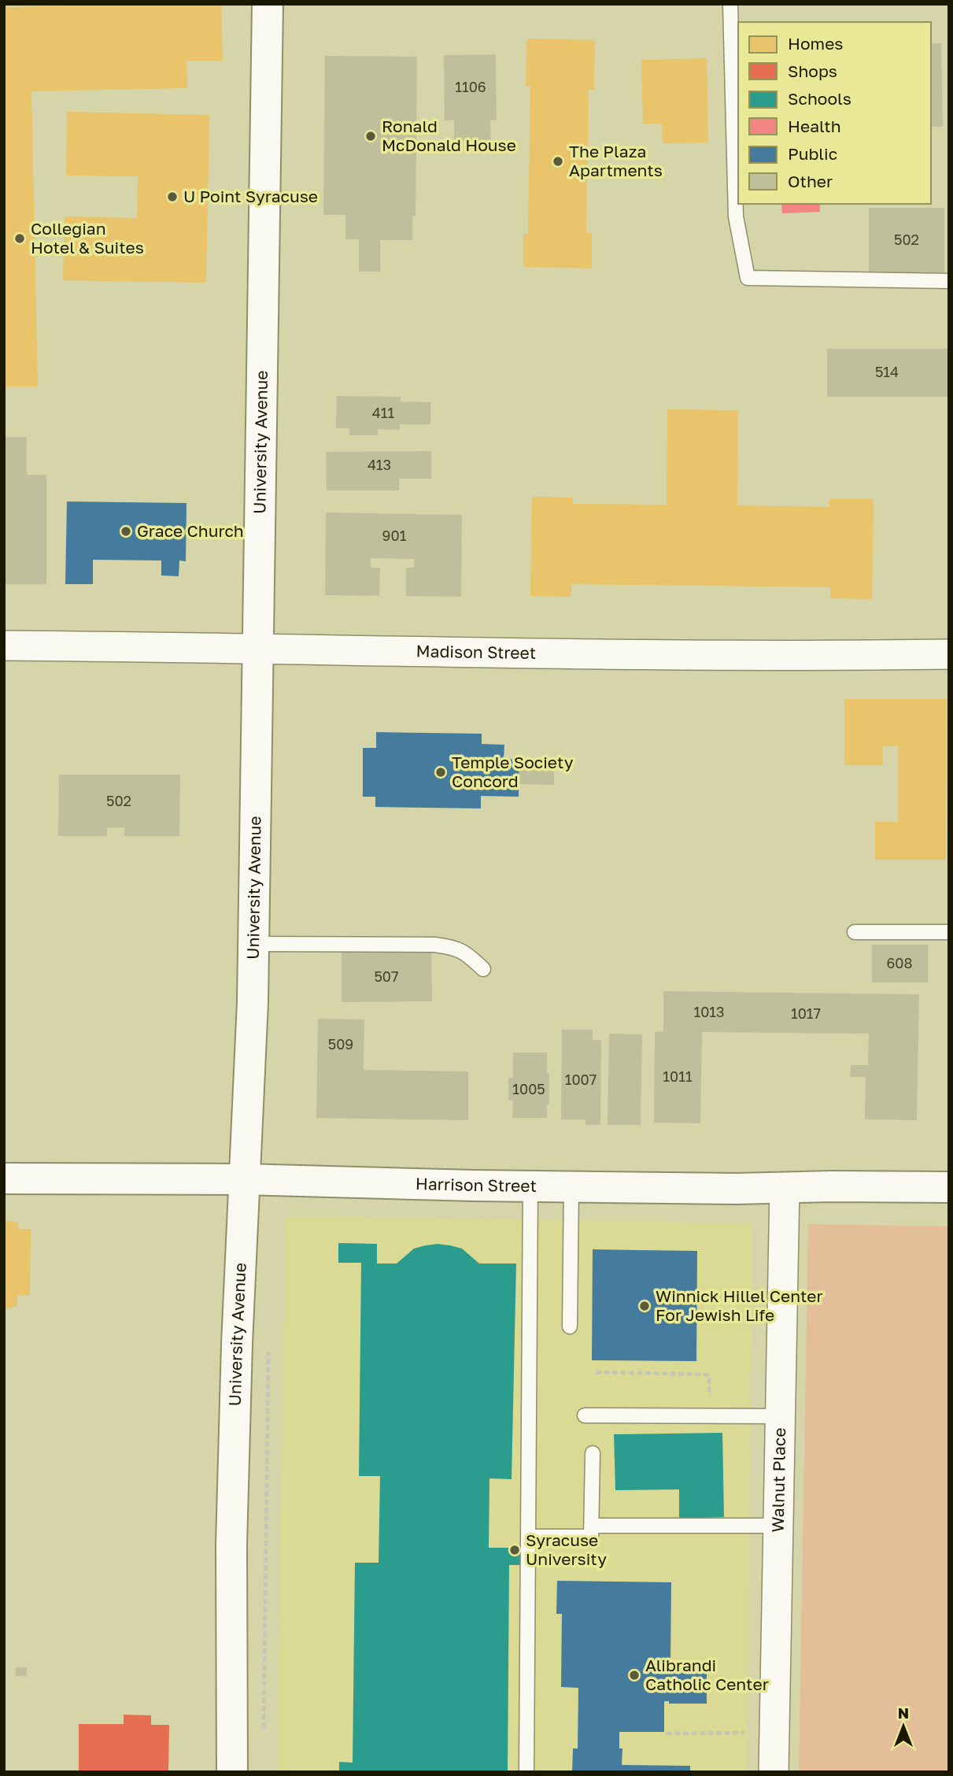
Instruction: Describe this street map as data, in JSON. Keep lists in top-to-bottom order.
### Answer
{
  "streets": {
    "street": [
      "University Avenue",
      "Madison Street",
      "Harrison Street",
      "Walnut Place"
    ]
  },
  "crossings": [
    ["University Avenue", "Madison Street"],
    ["University Avenue", "Harrison Street"],
    ["Harrison Street", "Walnut Place"]
  ],
  "places": [
    "Ronald McDonald House",
    "The Plaza Apartments",
    "U Point Syracuse",
    "Collegian Hotel & Suites",
    "Grace Church",
    "Temple Society Concord",
    "Winnick Hillel Center For Jewish Life",
    "Syracuse University",
    "Alibrandi Catholic Center"
  ],
  "house_numbers": [
    "1106",
    "502",
    "514",
    "411",
    "413",
    "901",
    "502",
    "608",
    "507",
    "1013",
    "1017",
    "509",
    "1011",
    "1007",
    "1005"
  ],
  "legend": [
    "Homes",
    "Shops",
    "Schools",
    "Health",
    "Public",
    "Other"
  ],
  "north": "top"
}
